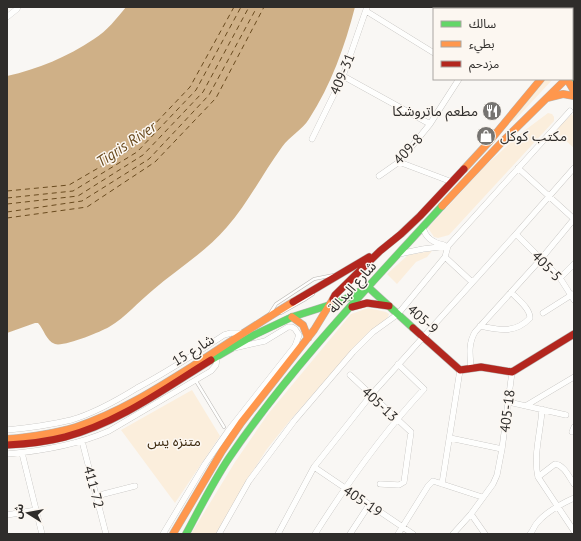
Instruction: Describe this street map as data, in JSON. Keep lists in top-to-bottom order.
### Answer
{
  "streets": {
    "main road": ["شارع البدالة", "405-9", "شارع 15"],
    "street": [
      "409-31",
      "409-8",
      "405-5",
      "405-13",
      "405-18",
      "411-72",
      "405-19"
    ]
  },
  "crossings": [
    ["شارع البدالة", "405-9"],
    ["شارع البدالة", "شارع 15"],
    ["405-9", "شارع 15"]
  ],
  "water": ["Tigris River"],
  "parks": ["متنزه يس"],
  "places": {
    "restaurant": ["مطعم ماتروشكا"],
    "shop": ["مكتب كوكل"]
  },
  "legend": ["سالك", "بطيء", "مزدحم"],
  "north": "left"
}
